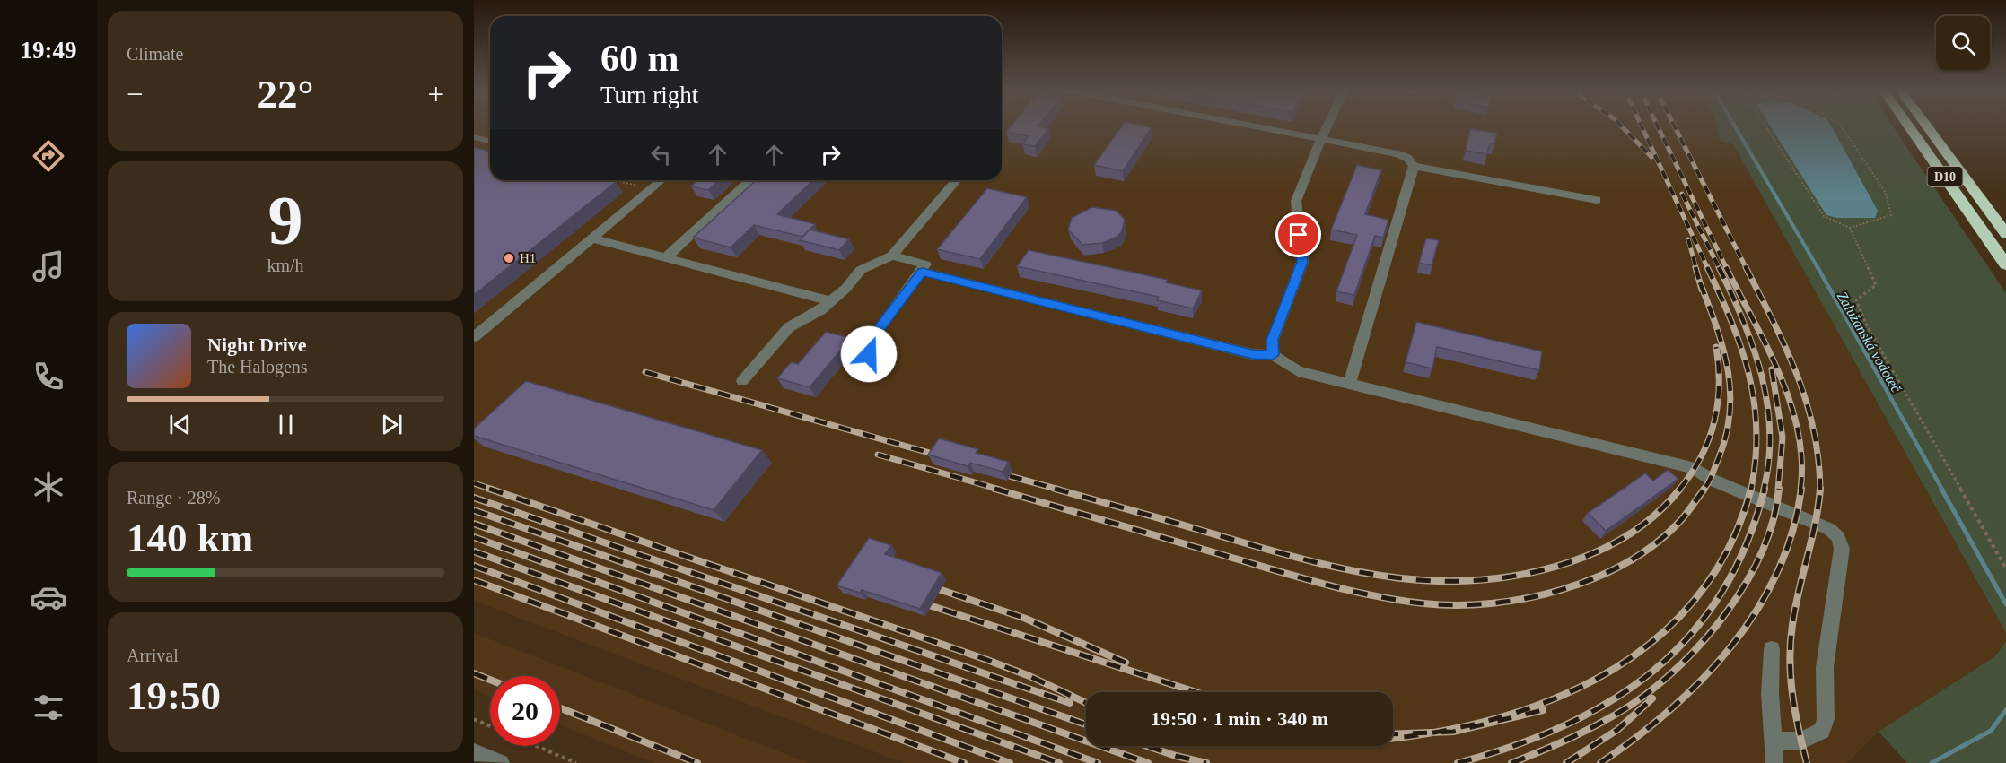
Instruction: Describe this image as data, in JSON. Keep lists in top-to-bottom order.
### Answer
{
  "streets": {
    "highway": ["D10"]
  },
  "water": ["Zalužanská vodoteč"],
  "places": ["H1"],
  "page": {
    "tabs": "19:49",
    "tile": [
      "Climate",
      ["9", "km/h"],
      ["Range · 28%", "140 km"],
      ["Arrival", "19:50"]
    ],
    "turn": ["60 m", "Turn right"],
    "heat": ["−", "22°", "+"],
    "song": ["Night Drive", "The Halogens"],
    "limit": "20",
    "trip": "19:50 · 1 min · 340 m"
  }
}
